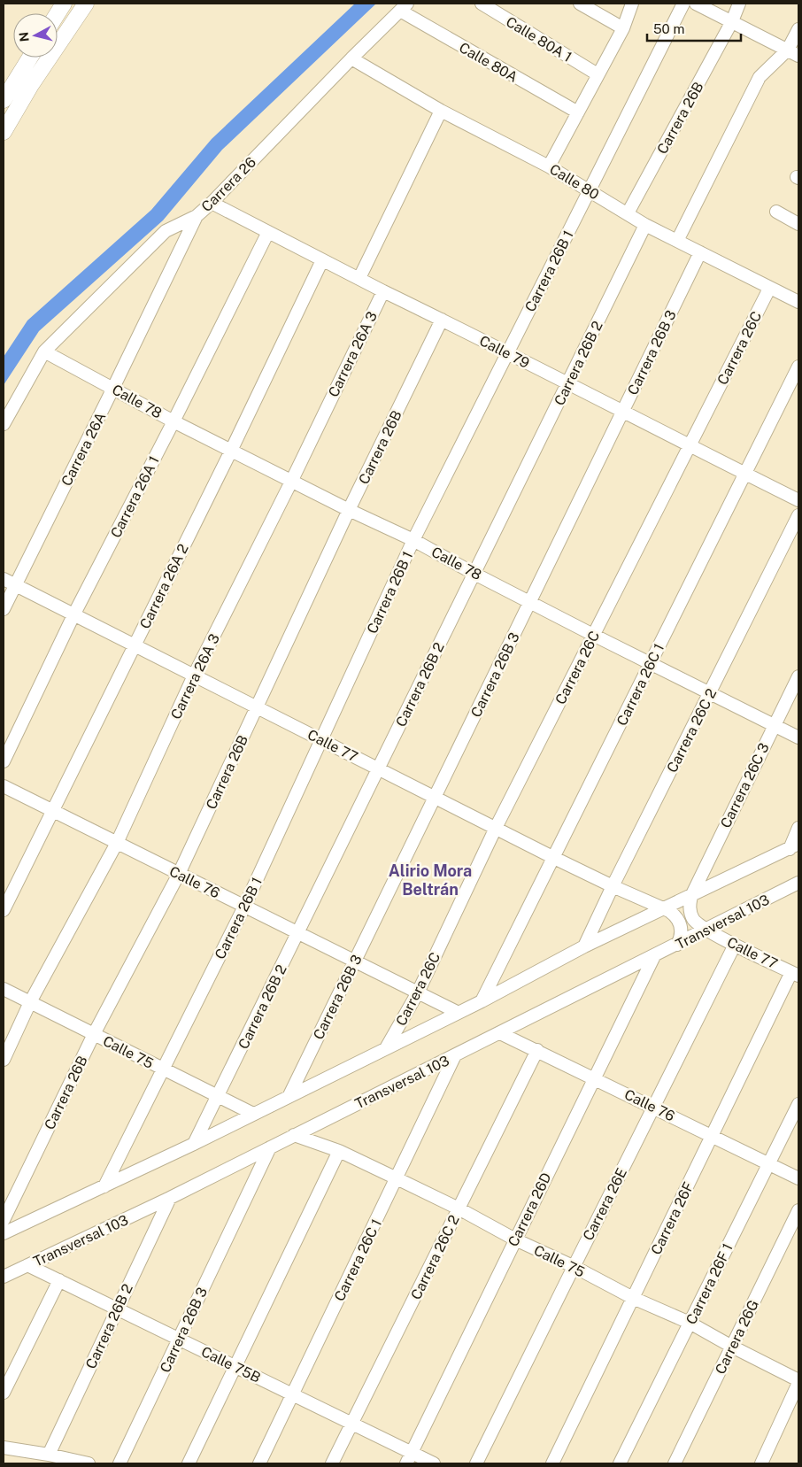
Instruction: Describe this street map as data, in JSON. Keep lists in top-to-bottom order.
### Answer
{
  "streets": {
    "street": [
      "Calle 80A 1",
      "Calle 80A",
      "Carrera 26B",
      "Calle 80",
      "Carrera 26",
      "Carrera 26B 1",
      "Carrera 26C",
      "Calle 79",
      "Carrera 26B 3",
      "Carrera 26A 3",
      "Carrera 26B 2",
      "Calle 78",
      "Carrera 26A",
      "Carrera 26A 1",
      "Carrera 26A 2",
      "Carrera 26C 1",
      "Carrera 26C 2",
      "Calle 77",
      "Carrera 26C 3",
      "Calle 76",
      "Transversal 103",
      "Calle 75",
      "Carrera 26E",
      "Carrera 26D",
      "Carrera 26F",
      "Carrera 26F 1",
      "Carrera 26G",
      "Calle 75B"
    ]
  },
  "crossings": [
    ["Calle 80A", "Carrera 26"],
    ["Carrera 26B", "Calle 80"],
    ["Carrera 26B", "Calle 79"],
    ["Carrera 26B", "Calle 78"],
    ["Carrera 26B", "Calle 77"],
    ["Carrera 26B", "Calle 76"],
    ["Carrera 26B", "Calle 75"],
    ["Calle 80", "Carrera 26"],
    ["Calle 80", "Carrera 26B 1"],
    ["Calle 80", "Carrera 26C"],
    ["Calle 80", "Carrera 26B 3"],
    ["Calle 80", "Carrera 26B 2"],
    ["Carrera 26", "Calle 79"],
    ["Carrera 26", "Calle 78"],
    ["Carrera 26", "Carrera 26A"],
    ["Carrera 26B 1", "Calle 79"],
    ["Carrera 26B 1", "Calle 78"],
    ["Carrera 26B 1", "Calle 77"],
    ["Carrera 26B 1", "Calle 76"],
    ["Carrera 26B 1", "Calle 75"],
    ["Carrera 26C", "Calle 79"],
    ["Carrera 26C", "Calle 78"],
    ["Carrera 26C", "Calle 77"],
    ["Carrera 26C", "Calle 76"],
    ["Calle 79", "Carrera 26B 3"],
    ["Calle 79", "Carrera 26A 3"],
    ["Calle 79", "Carrera 26B 2"],
    ["Calle 79", "Carrera 26A 1"],
    ["Calle 79", "Carrera 26A 2"],
    ["Calle 79", "Carrera 26C 1"],
    ["Carrera 26B 3", "Calle 78"],
    ["Carrera 26B 3", "Calle 77"],
    ["Carrera 26B 3", "Calle 76"],
    ["Carrera 26B 3", "Transversal 103"],
    ["Carrera 26B 3", "Calle 75B"],
    ["Carrera 26A 3", "Calle 78"],
    ["Carrera 26A 3", "Calle 77"],
    ["Carrera 26A 3", "Calle 76"],
    ["Carrera 26A 3", "Calle 75"],
    ["Carrera 26B 2", "Calle 78"],
    ["Carrera 26B 2", "Calle 77"],
    ["Carrera 26B 2", "Calle 76"],
    ["Carrera 26B 2", "Transversal 103"],
    ["Carrera 26B 2", "Calle 75"],
    ["Carrera 26B 2", "Calle 75B"],
    ["Calle 78", "Carrera 26A"],
    ["Calle 78", "Carrera 26A 1"],
    ["Calle 78", "Carrera 26A 2"],
    ["Calle 78", "Carrera 26C 1"],
    ["Calle 78", "Carrera 26C 2"],
    ["Calle 78", "Carrera 26C 3"],
    ["Carrera 26A", "Calle 77"],
    ["Carrera 26A 1", "Calle 77"],
    ["Carrera 26A 2", "Calle 77"],
    ["Carrera 26A 2", "Calle 76"],
    ["Carrera 26C 1", "Calle 77"],
    ["Carrera 26C 1", "Transversal 103"],
    ["Carrera 26C 1", "Calle 75"],
    ["Carrera 26C 1", "Calle 75B"],
    ["Carrera 26C 2", "Calle 77"],
    ["Carrera 26C 2", "Calle 76"],
    ["Carrera 26C 2", "Calle 75"],
    ["Carrera 26C 2", "Calle 75B"],
    ["Calle 77", "Carrera 26C 3"],
    ["Calle 77", "Transversal 103"],
    ["Calle 77", "Carrera 26E"],
    ["Calle 77", "Carrera 26F"],
    ["Calle 76", "Transversal 103"],
    ["Calle 76", "Carrera 26E"],
    ["Calle 76", "Carrera 26D"],
    ["Calle 76", "Carrera 26F"],
    ["Calle 76", "Carrera 26F 1"],
    ["Transversal 103", "Calle 75"],
    ["Transversal 103", "Carrera 26D"],
    ["Transversal 103", "Calle 75B"],
    ["Calle 75", "Carrera 26E"],
    ["Calle 75", "Carrera 26D"],
    ["Calle 75", "Carrera 26F"],
    ["Calle 75", "Carrera 26F 1"],
    ["Calle 75", "Carrera 26G"],
    ["Carrera 26D", "Calle 75B"]
  ],
  "districts": ["Alirio Mora Beltrán"],
  "scale_bar": "50 m",
  "north": "left"
}
